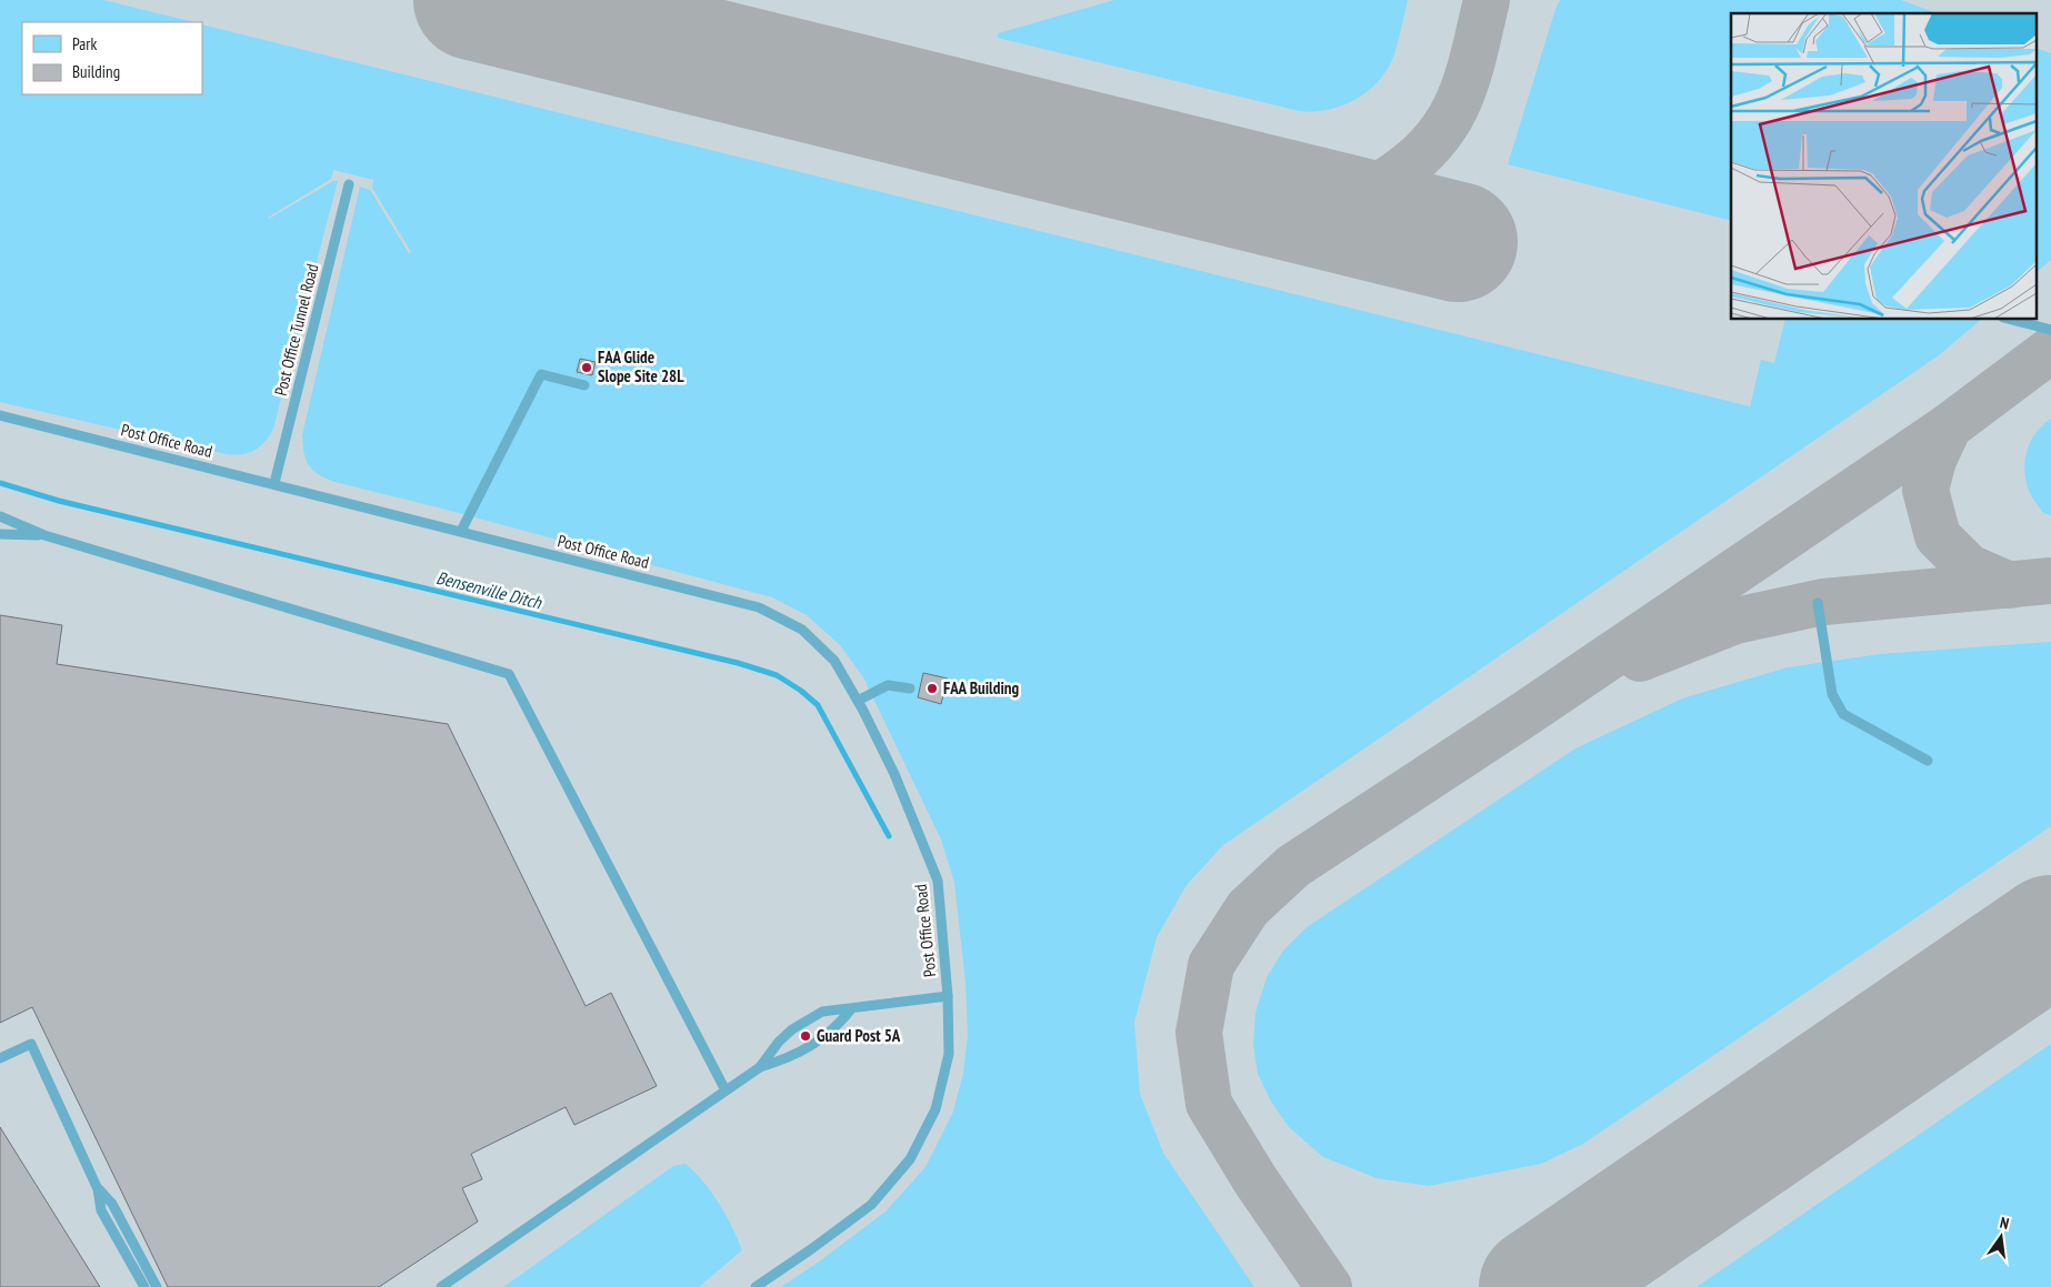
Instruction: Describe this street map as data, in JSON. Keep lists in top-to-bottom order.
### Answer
{
  "streets": {
    "lane": ["Post Office Tunnel Road", "Post Office Road"]
  },
  "crossings": [
    ["Post Office Tunnel Road", "Post Office Road"]
  ],
  "water": ["Bensenville Ditch"],
  "places": ["FAA Glide Slope Site 28L", "FAA Building", "Guard Post 5A"],
  "legend": ["Park", "Building"],
  "north": "top"
}
